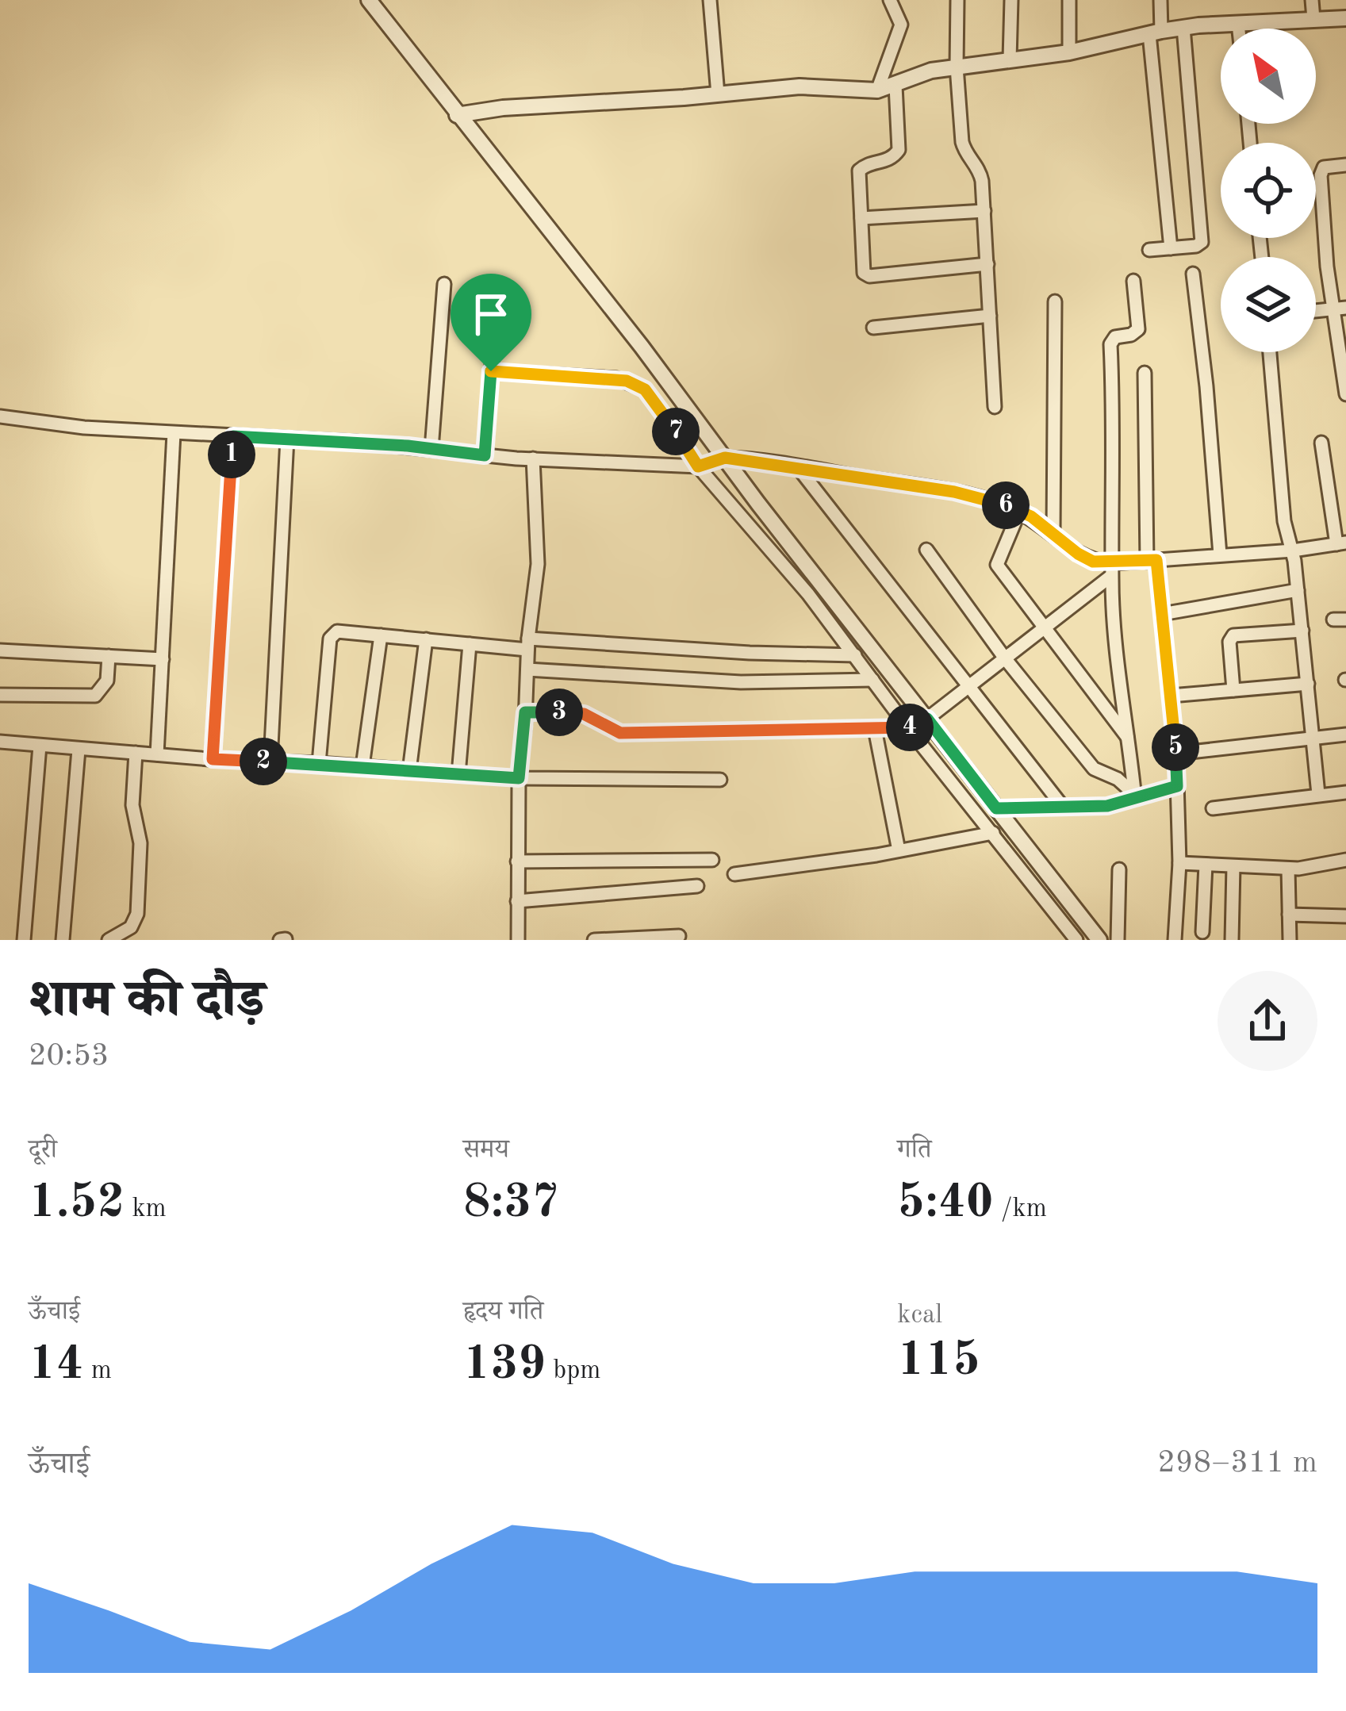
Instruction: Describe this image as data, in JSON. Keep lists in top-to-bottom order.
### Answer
{
  "north": "top left",
  "page": {
    "pins": [
      "7",
      "1",
      "6",
      "3",
      "4",
      "5",
      "2"
    ],
    "heading": ["शाम की दौड़", "20:53"],
    "stats": [
      ["दूरी", "1.52 km"],
      ["समय", "8:37"],
      ["गति", "5:40 /km"],
      ["ऊँचाई", "14 m"],
      ["हृदय गति", "139 bpm"],
      ["kcal", "115"]
    ],
    "chart": ["ऊँचाई", "298–311 m"]
  }
}
